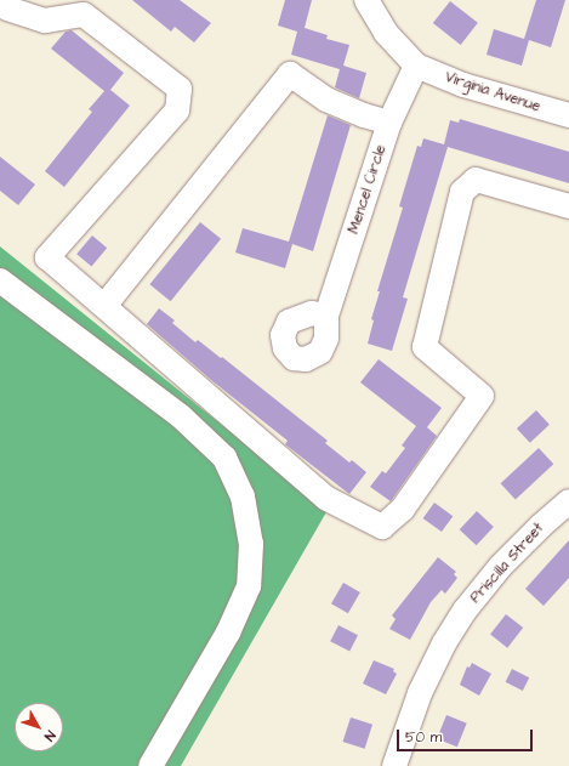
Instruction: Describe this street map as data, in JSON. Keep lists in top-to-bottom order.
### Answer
{
  "streets": {
    "street": ["Virginia Avenue", "Mencel Circle", "Priscilla Street"]
  },
  "crossings": [
    ["Virginia Avenue", "Mencel Circle"]
  ],
  "scale_bar": "50 m",
  "north": "bottom right"
}
